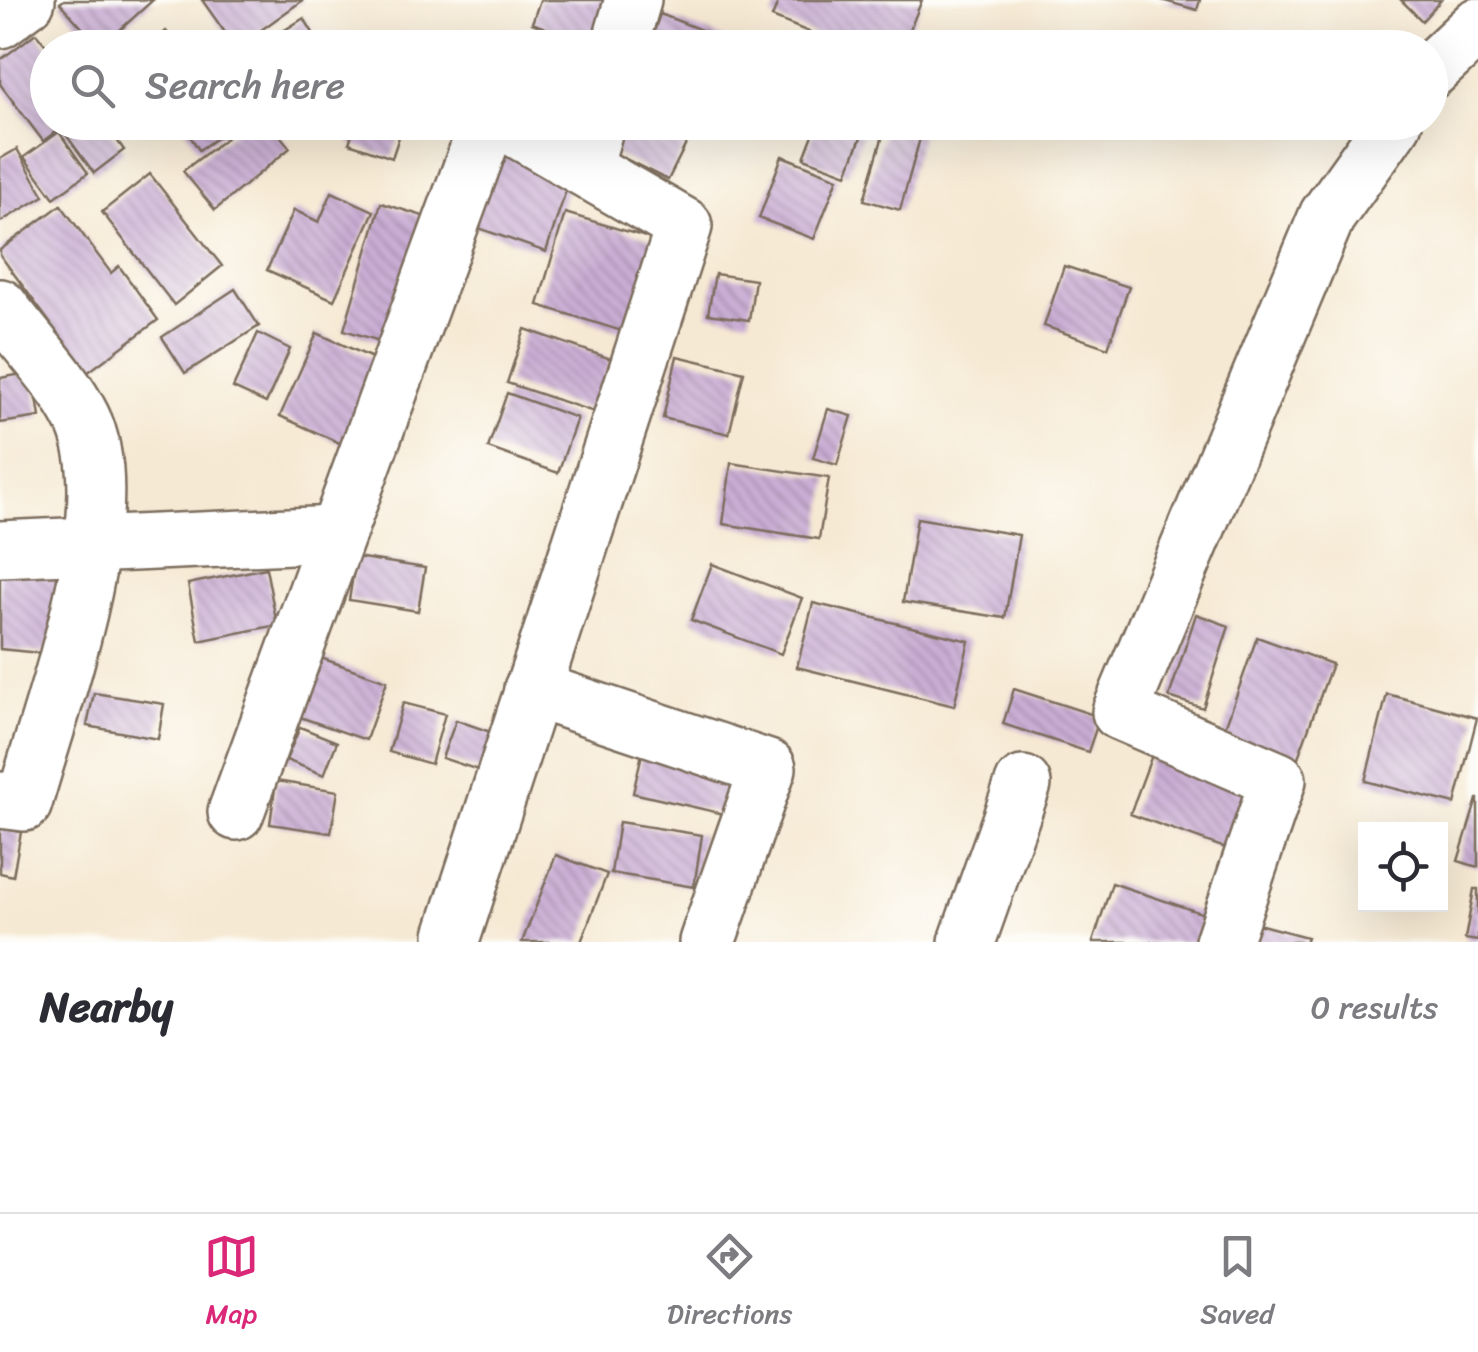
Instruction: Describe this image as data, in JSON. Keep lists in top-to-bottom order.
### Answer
{
  "page": {
    "search": "Search here",
    "heading": ["Nearby", "0 results"],
    "nav": ["Map", "Directions", "Saved"]
  }
}
